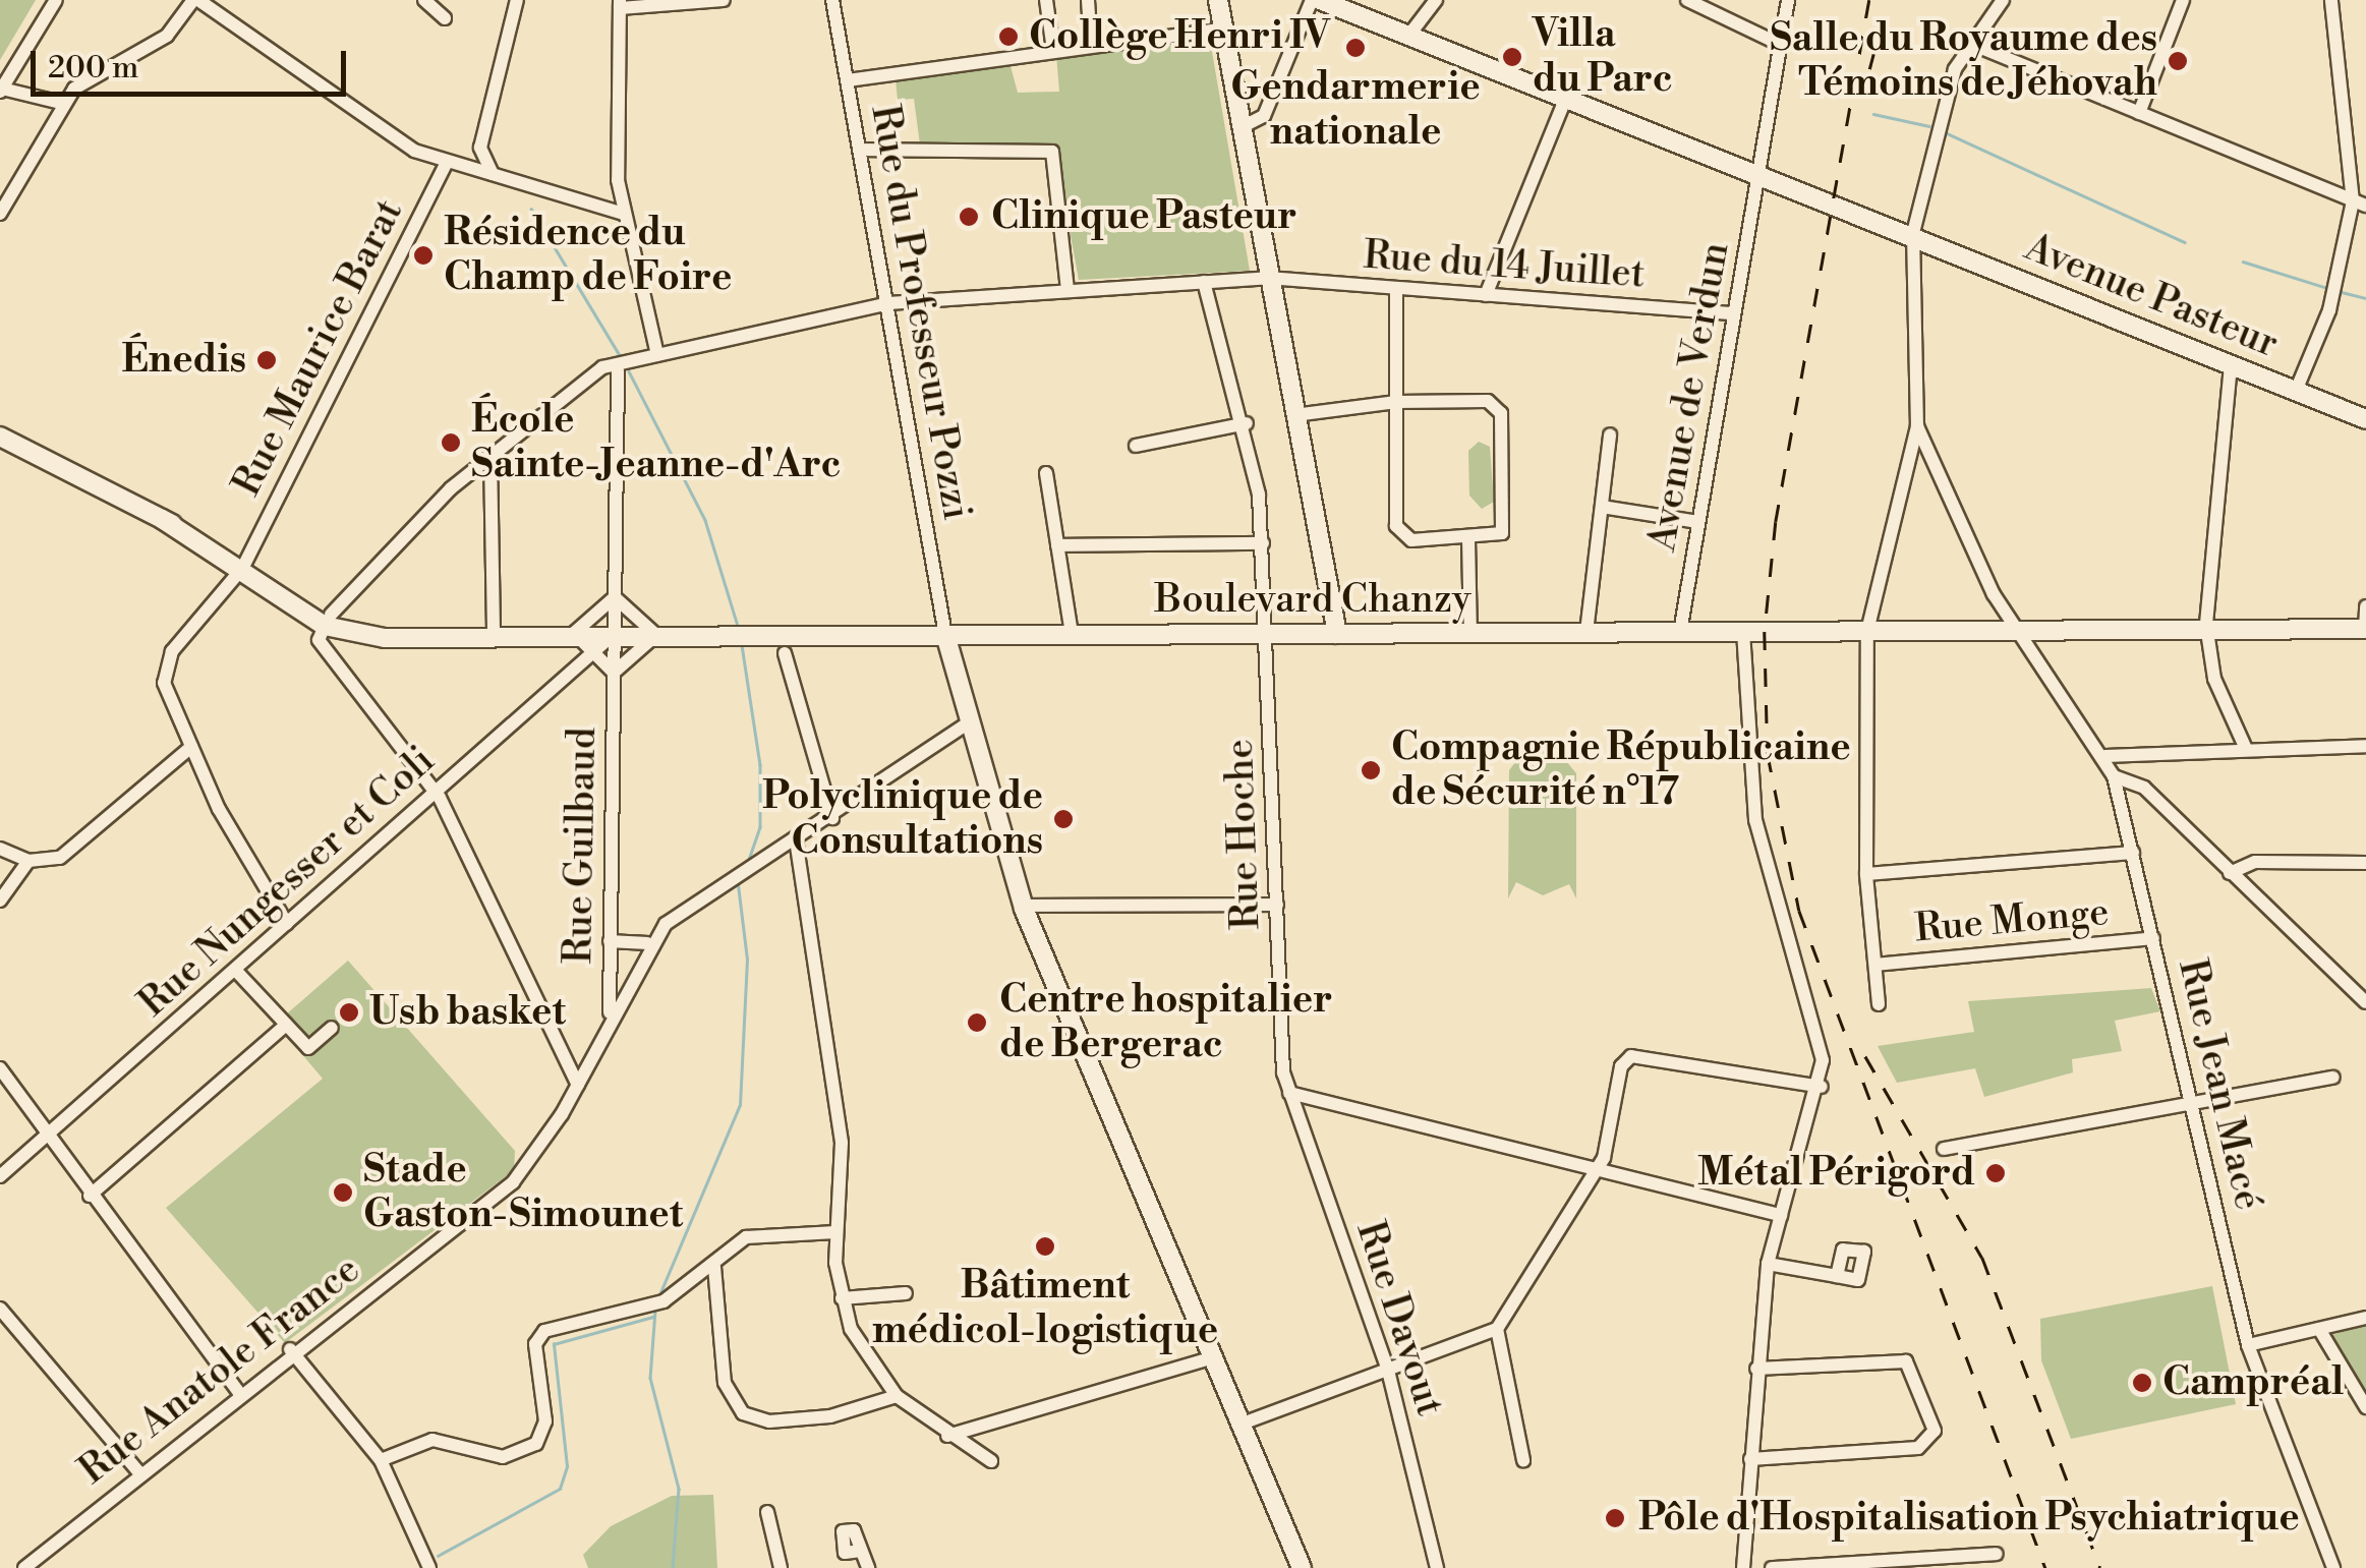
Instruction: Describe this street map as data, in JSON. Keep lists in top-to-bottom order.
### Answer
{
  "streets": {
    "main road": ["Avenue Pasteur", "Boulevard Chanzy"],
    "street": [
      "Rue du 14 Juillet",
      "Rue du Professeur Pozzi",
      "Rue Maurice Barat",
      "Avenue de Verdun",
      "Rue Hoche",
      "Rue Guilbaud",
      "Rue Nungesser et Coli",
      "Rue Monge",
      "Rue Jean Macé",
      "Rue Davout",
      "Rue Anatole France"
    ]
  },
  "crossings": [
    ["Rue du 14 Juillet", "Rue du Professeur Pozzi"],
    ["Rue du 14 Juillet", "Avenue de Verdun"],
    ["Rue du 14 Juillet", "Boulevard Chanzy"],
    ["Rue du 14 Juillet", "Rue Hoche"],
    ["Rue du 14 Juillet", "Rue Guilbaud"],
    ["Avenue Pasteur", "Avenue de Verdun"],
    ["Rue du Professeur Pozzi", "Boulevard Chanzy"],
    ["Avenue de Verdun", "Boulevard Chanzy"],
    ["Boulevard Chanzy", "Rue Hoche"],
    ["Boulevard Chanzy", "Rue Guilbaud"],
    ["Boulevard Chanzy", "Rue Nungesser et Coli"],
    ["Boulevard Chanzy", "Rue Jean Macé"],
    ["Rue Hoche", "Rue Davout"],
    ["Rue Guilbaud", "Rue Nungesser et Coli"],
    ["Rue Guilbaud", "Rue Anatole France"],
    ["Rue Monge", "Rue Jean Macé"]
  ],
  "places": [
    "Collège Henri IV",
    "Gendarmerie nationale",
    "Villa du Parc",
    "Salle du Royaume des Témoins de Jéhovah",
    "Clinique Pasteur",
    "Résidence du Champ de Foire",
    "Énedis",
    "École Sainte-Jeanne-d'Arc",
    "Compagnie Républicaine de Sécurité n°17",
    "Polyclinique de Consultations",
    "Usb basket",
    "Centre hospitalier de Bergerac",
    "Métal Périgord",
    "Stade Gaston-Simounet",
    "Bâtiment médicol-logistique",
    "Campréal",
    "Pôle d'Hospitalisation Psychiatrique"
  ],
  "scale_bar": "200 m"
}
